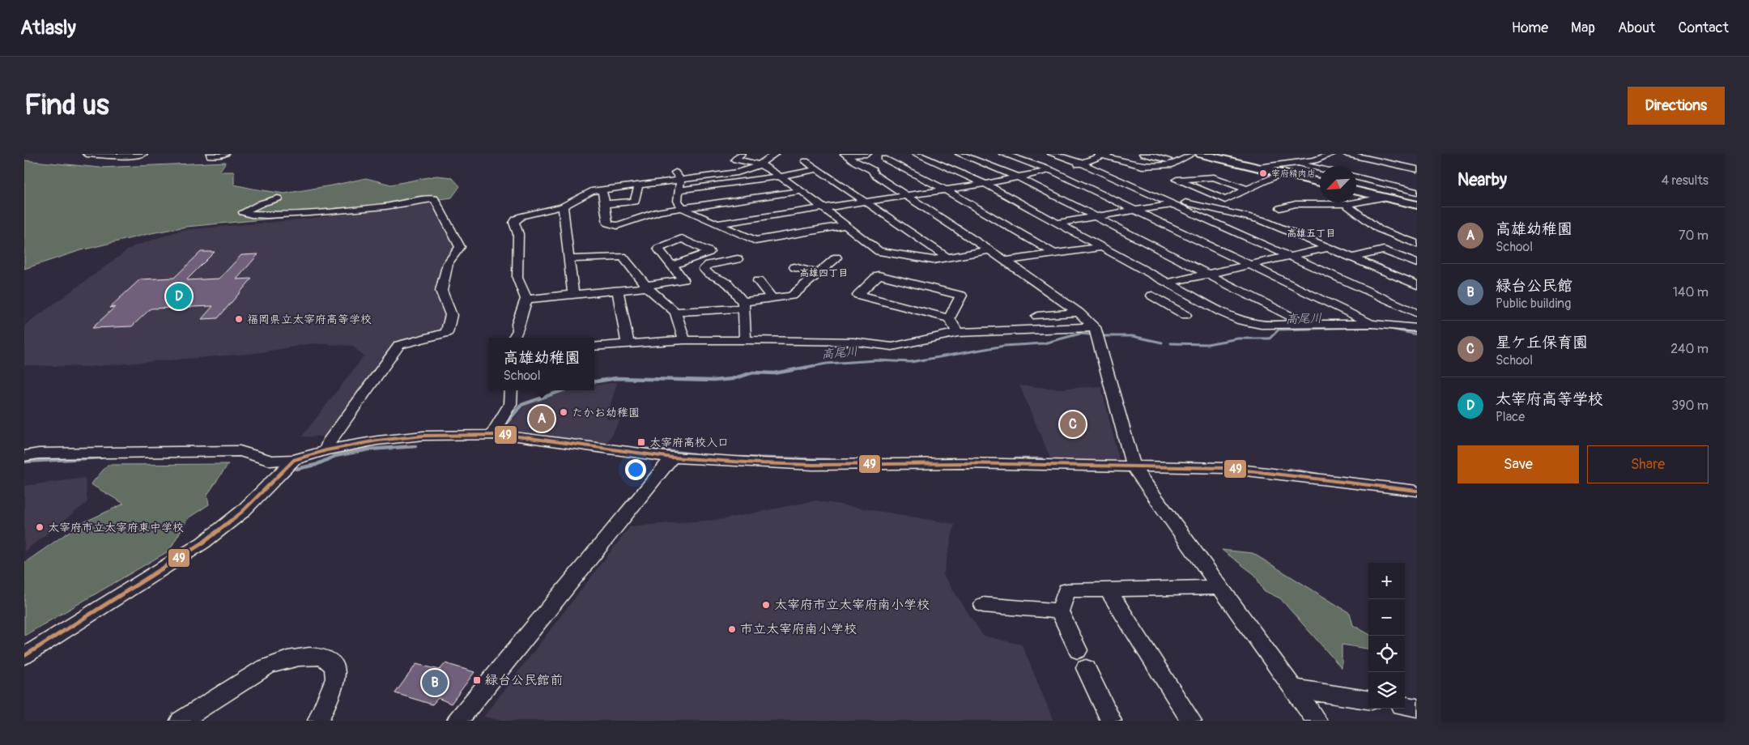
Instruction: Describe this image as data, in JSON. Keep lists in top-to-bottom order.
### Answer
{
  "districts": ["高雄五丁目", "高雄四丁目"],
  "water": ["高尾川"],
  "places": {
    "other": [
      "宰府精肉店",
      "福岡県立太宰府高等学校",
      "たかお幼稚園",
      "太宰府市立太宰府東中学校",
      "太宰府市立太宰府南小学校",
      "市立太宰府南小学校"
    ],
    "transit": ["太宰府高校入口", "緑台公民館前"]
  },
  "lines": ["transit line 49"],
  "north": "bottom left",
  "page": {
    "header": "Atlasly",
    "nav": [
      "Home",
      "Map",
      "About",
      "Contact"
    ],
    "buttons": [
      "Directions",
      ["Save", "Share"]
    ],
    "title": "Find us",
    "heading": ["Nearby", "4 results"],
    "list": [
      {
        "mark": "A",
        "name": "高雄幼稚園",
        "note": "School",
        "value": "70 m"
      },
      {
        "mark": "B",
        "name": "緑台公民館",
        "note": "Public building",
        "value": "140 m"
      },
      {
        "mark": "C",
        "name": "星ケ丘保育園",
        "note": "School",
        "value": "240 m"
      },
      {
        "mark": "D",
        "name": "太宰府高等学校",
        "note": "Place",
        "value": "390 m"
      }
    ],
    "pins": [
      "D",
      "A",
      "C",
      "B"
    ],
    "popup": ["高雄幼稚園", "School"],
    "map_buttons": ["+", "−"]
  }
}
